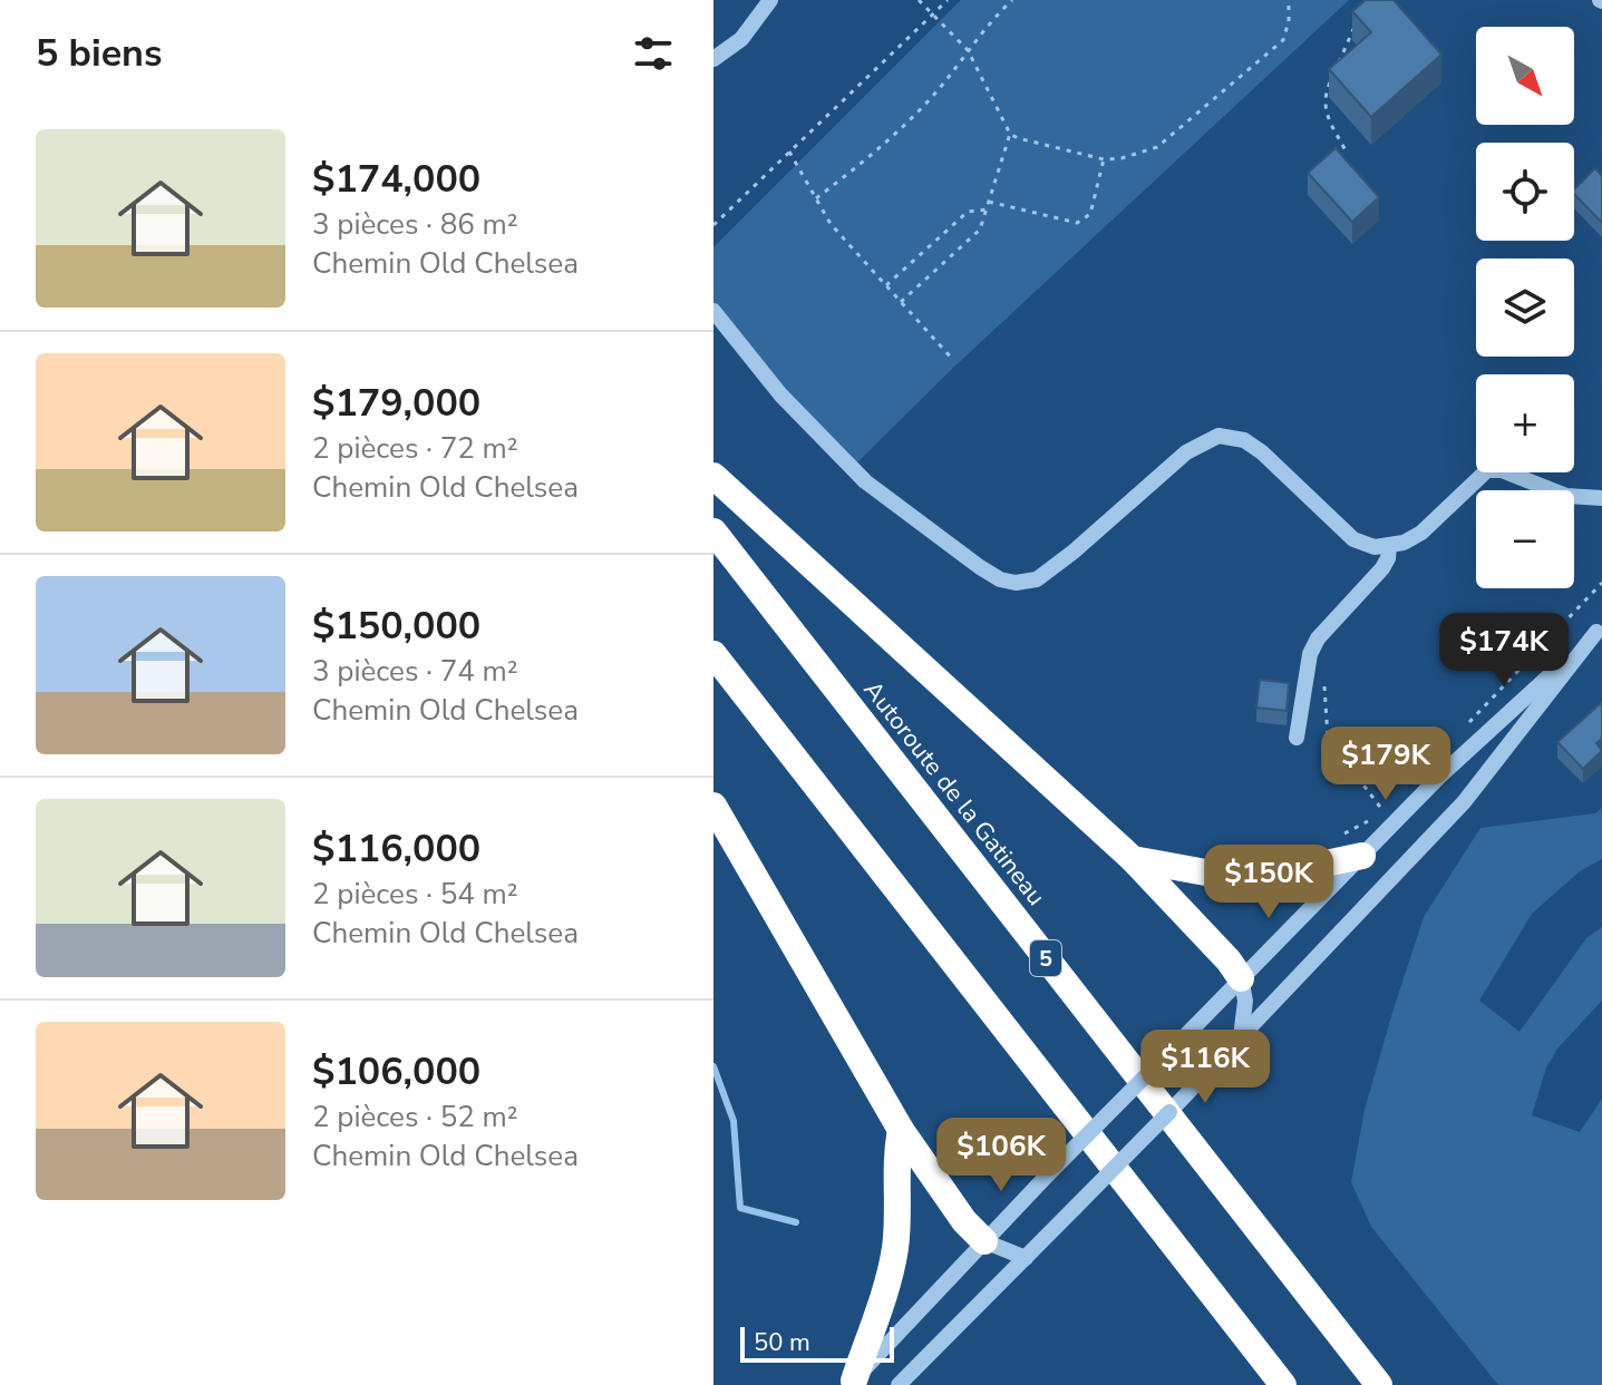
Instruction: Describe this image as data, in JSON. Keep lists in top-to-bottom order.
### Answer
{
  "streets": {
    "highway": ["Autoroute de la Gatineau", "5"]
  },
  "scale_bar": "50 m",
  "north": "bottom right",
  "page": {
    "heading": "5 biens",
    "map_buttons": ["+", "−"],
    "list": [
      {
        "name": "$174,000",
        "note": "3 pièces · 86 m² · Chemin Old Chelsea"
      },
      {
        "name": "$179,000",
        "note": "2 pièces · 72 m² · Chemin Old Chelsea"
      },
      {
        "name": "$150,000",
        "note": "3 pièces · 74 m² · Chemin Old Chelsea"
      },
      {
        "name": "$116,000",
        "note": "2 pièces · 54 m² · Chemin Old Chelsea"
      },
      {
        "name": "$106,000",
        "note": "2 pièces · 52 m² · Chemin Old Chelsea"
      }
    ],
    "price": [
      "$174K",
      "$179K",
      "$150K",
      "$116K",
      "$106K"
    ],
    "scale": "50 m"
  }
}
